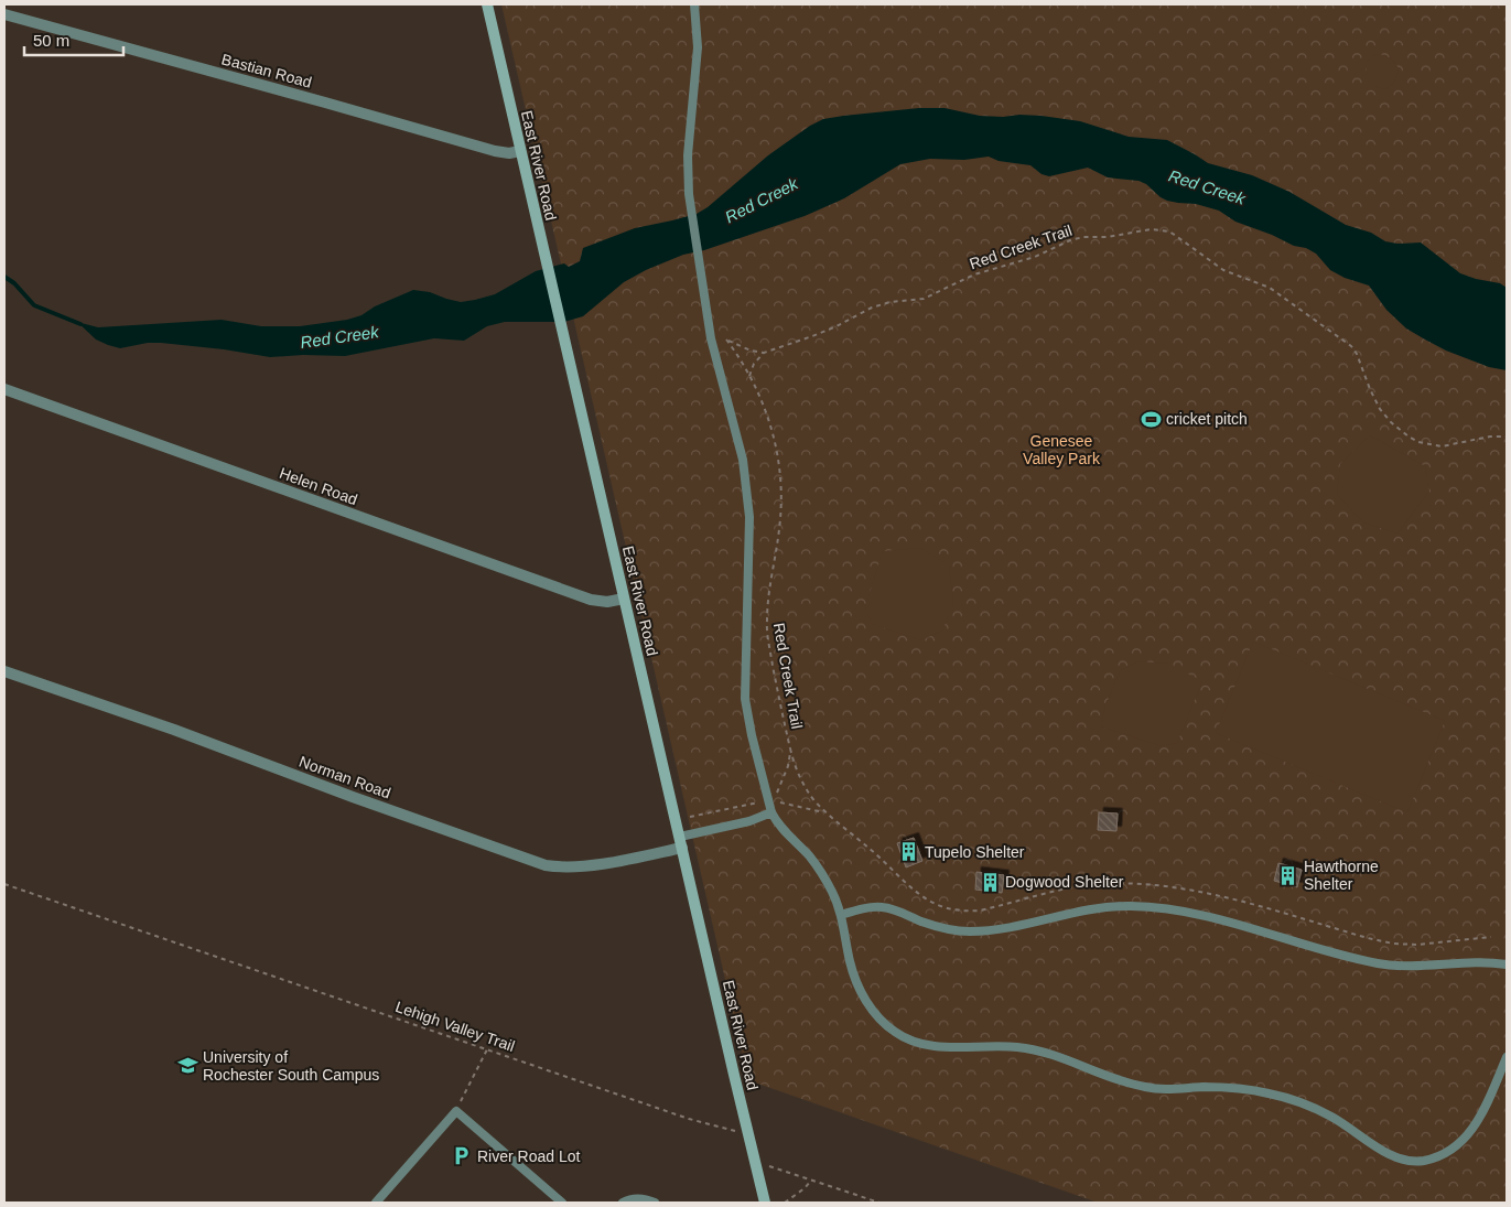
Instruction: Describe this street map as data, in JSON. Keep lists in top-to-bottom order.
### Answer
{
  "streets": {
    "street": [
      "Bastian Road",
      "East River Road",
      "Helen Road",
      "Norman Road"
    ],
    "path": ["Red Creek Trail", "Lehigh Valley Trail"]
  },
  "crossings": [
    ["Bastian Road", "East River Road"],
    ["East River Road", "Helen Road"],
    ["East River Road", "Norman Road"],
    ["East River Road", "Lehigh Valley Trail"]
  ],
  "water": ["Red Creek"],
  "parks": ["Genesee Valley Park"],
  "places": {
    "sports": ["cricket pitch"],
    "building": ["Tupelo Shelter", "Hawthorne Shelter", "Dogwood Shelter"],
    "school or university": ["University of Rochester South Campus"],
    "parking": ["River Road Lot"]
  },
  "scale_bar": "50 m"
}
